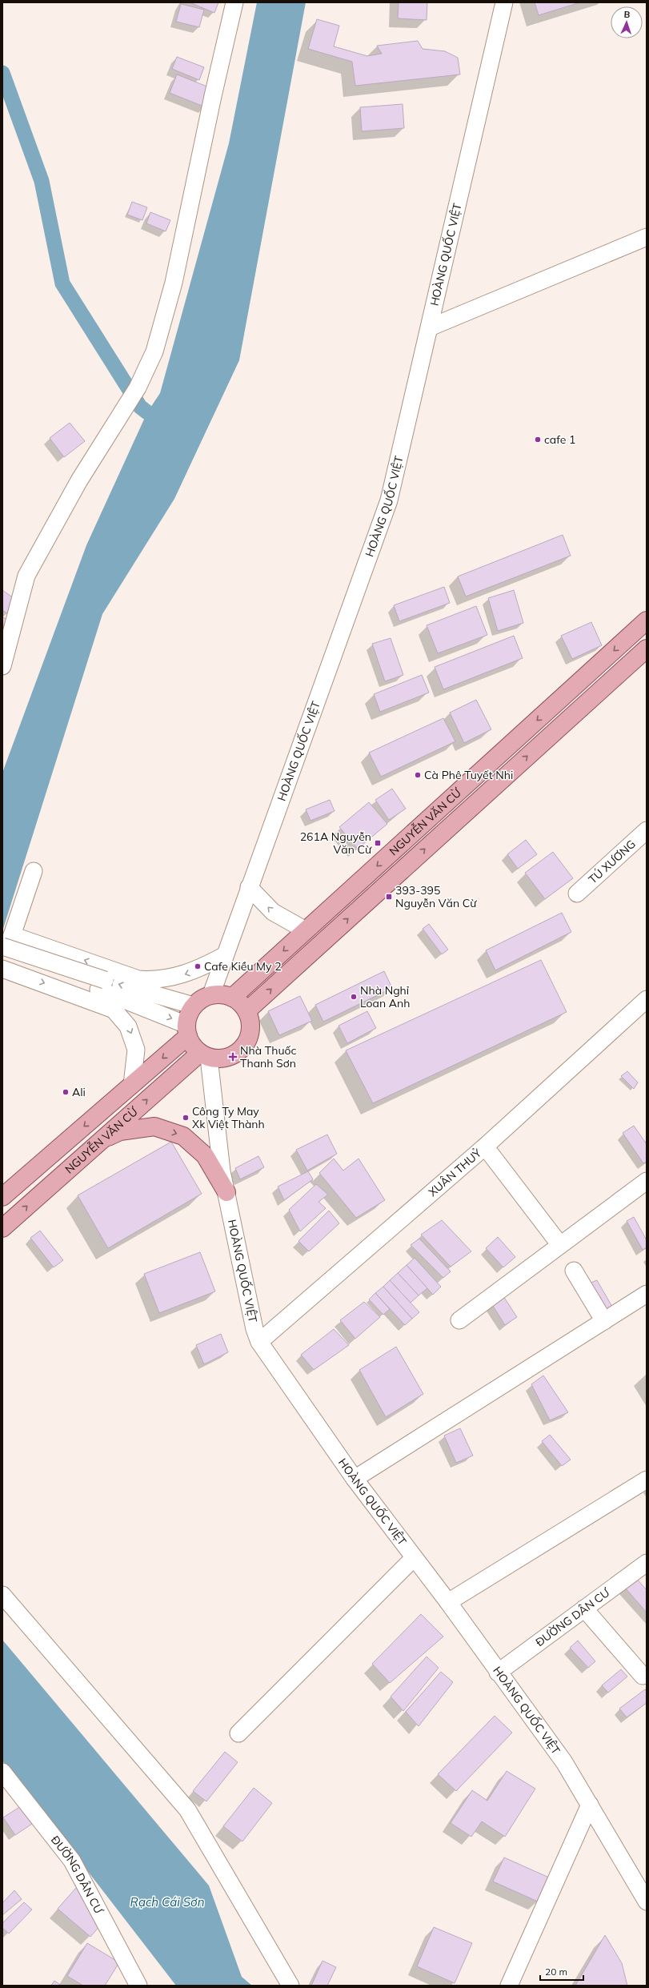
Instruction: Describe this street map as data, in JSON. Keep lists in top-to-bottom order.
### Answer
{
  "streets": {
    "main road": ["NGUYỄN VĂN CỪ"],
    "street": [
      "HOÀNG QUỐC VIỆT",
      "TÚ XƯƠNG",
      "XUÂN THUỶ",
      "ĐƯỜNG DÂN CƯ"
    ]
  },
  "crossings": [
    ["HOÀNG QUỐC VIỆT", "NGUYỄN VĂN CỪ"],
    ["HOÀNG QUỐC VIỆT", "XUÂN THUỶ"],
    ["HOÀNG QUỐC VIỆT", "ĐƯỜNG DÂN CƯ"]
  ],
  "water": ["Rạch Cái Sơn"],
  "places": {
    "other": [
      "cafe 1",
      "Cà Phê Tuyết Nhi",
      "Cafe Kiều My 2",
      "Nhà Nghỉ Loan Anh",
      "Ali",
      "Công Ty May Xk Việt Thành"
    ],
    "transit": ["261A Nguyễn Văn Cừ", "393-395 Nguyễn Văn Cừ"],
    "health": ["Nhà Thuốc Thanh Sơn"]
  },
  "scale_bar": "20 m",
  "north": "top"
}
